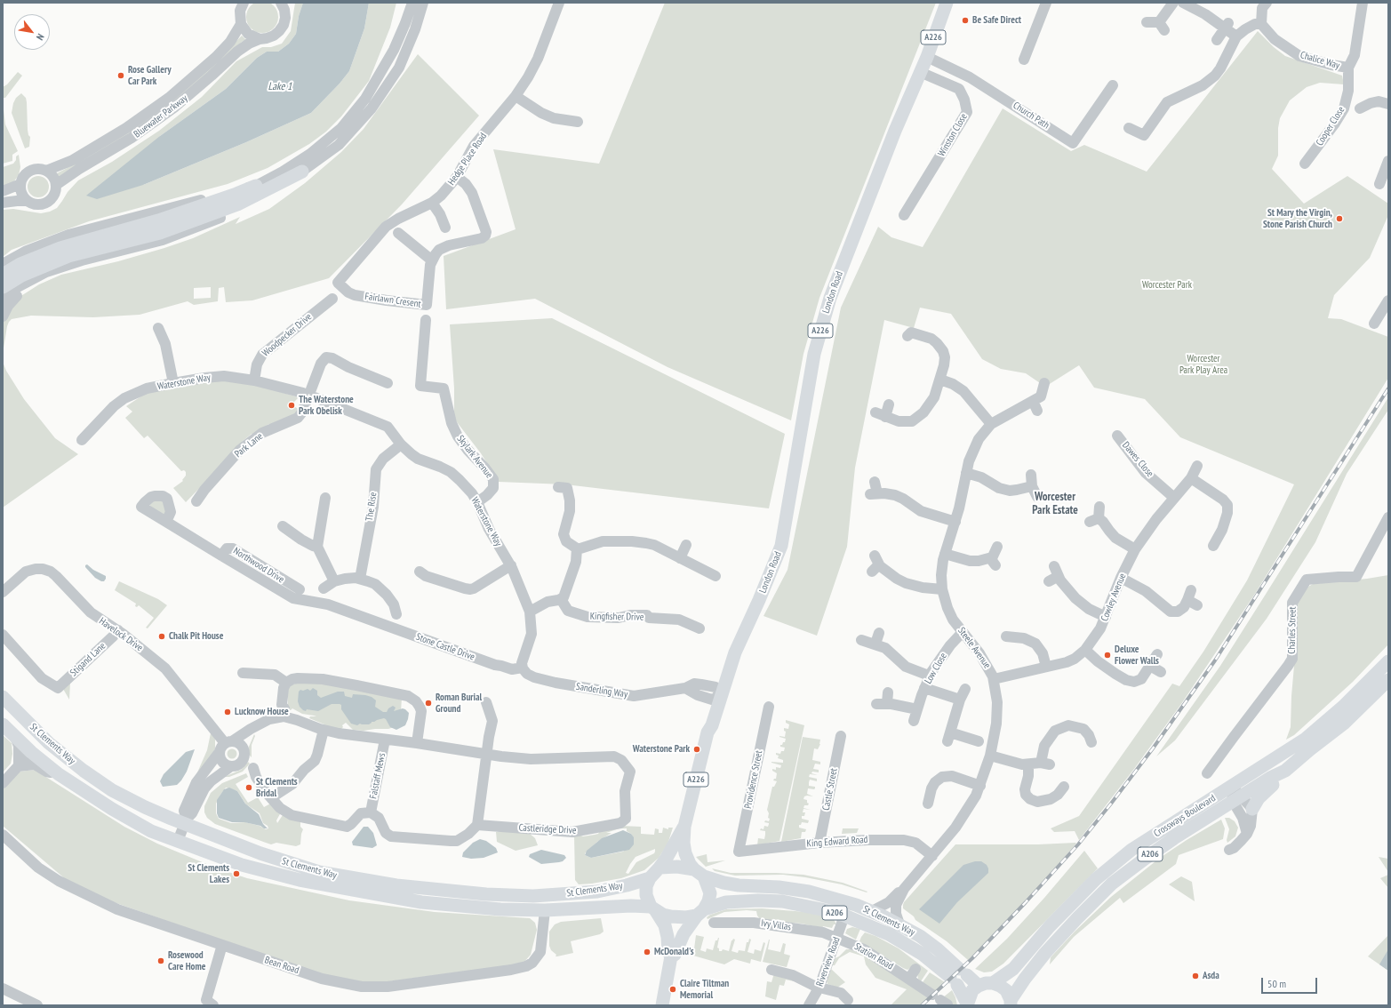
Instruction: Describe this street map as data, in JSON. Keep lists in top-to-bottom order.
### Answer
{
  "streets": {
    "main road": [
      "A226",
      "London Road",
      "St Clements Way",
      "Crossways Boulevard",
      "A206"
    ],
    "street": [
      "Chalice Way",
      "Church Path",
      "Bluewater Parkway",
      "Cooper Close",
      "Winston Close",
      "Hedge Place Road",
      "Fairlawn Cresent",
      "Woodpecker Drive",
      "Waterstone Way",
      "Park Lane",
      "Skylark Avenue",
      "Dawes Close",
      "The Rise",
      "Northwood Drive",
      "Cowley Avenue",
      "Kingfisher Drive",
      "Charles Street",
      "Havelock Drive",
      "Stone Castle Drive",
      "Steele Avenue",
      "Stigand Lane",
      "Low Close",
      "Sanderling Way",
      "Falstaff Mews",
      "Providence Street",
      "Castle Street",
      "Castleridge Drive",
      "King Edward Road",
      "Ivy Villas",
      "Station Road",
      "Riverview Road",
      "Bean Road"
    ]
  },
  "crossings": [
    ["Chalice Way", "Cooper Close"],
    ["Church Path", "London Road"],
    ["Winston Close", "London Road"],
    ["Hedge Place Road", "Fairlawn Cresent"],
    ["London Road", "Sanderling Way"],
    ["London Road", "St Clements Way"],
    ["Woodpecker Drive", "Waterstone Way"],
    ["Waterstone Way", "Park Lane"],
    ["Waterstone Way", "Skylark Avenue"],
    ["Waterstone Way", "The Rise"],
    ["Waterstone Way", "Stone Castle Drive"],
    ["Waterstone Way", "Sanderling Way"],
    ["Dawes Close", "Cowley Avenue"],
    ["Northwood Drive", "Stone Castle Drive"],
    ["Cowley Avenue", "Steele Avenue"],
    ["Havelock Drive", "Stigand Lane"],
    ["Stone Castle Drive", "Sanderling Way"],
    ["Steele Avenue", "Low Close"],
    ["Steele Avenue", "St Clements Way"],
    ["Steele Avenue", "King Edward Road"],
    ["St Clements Way", "Riverview Road"],
    ["St Clements Way", "Bean Road"],
    ["Falstaff Mews", "Castleridge Drive"],
    ["Providence Street", "King Edward Road"],
    ["Castle Street", "King Edward Road"],
    ["Ivy Villas", "Station Road"],
    ["Ivy Villas", "Riverview Road"],
    ["Station Road", "Riverview Road"]
  ],
  "districts": ["Worcester Park Estate"],
  "water": ["Lake 1"],
  "parks": ["Worcester Park", "Worcester Park Play Area"],
  "places": [
    "Be Safe Direct",
    "Rose Gallery Car Park",
    "St Mary the Virgin, Stone Parish Church",
    "The Waterstone Park Obelisk",
    "Chalk Pit House",
    "Deluxe Flower Walls",
    "Roman Burial Ground",
    "Lucknow House",
    "Waterstone Park",
    "St Clements Bridal",
    "St Clements Lakes",
    "McDonald's",
    "Rosewood Care Home",
    "Asda",
    "Claire Tiltman Memorial"
  ],
  "scale_bar": "50 m",
  "north": "bottom right"
}
